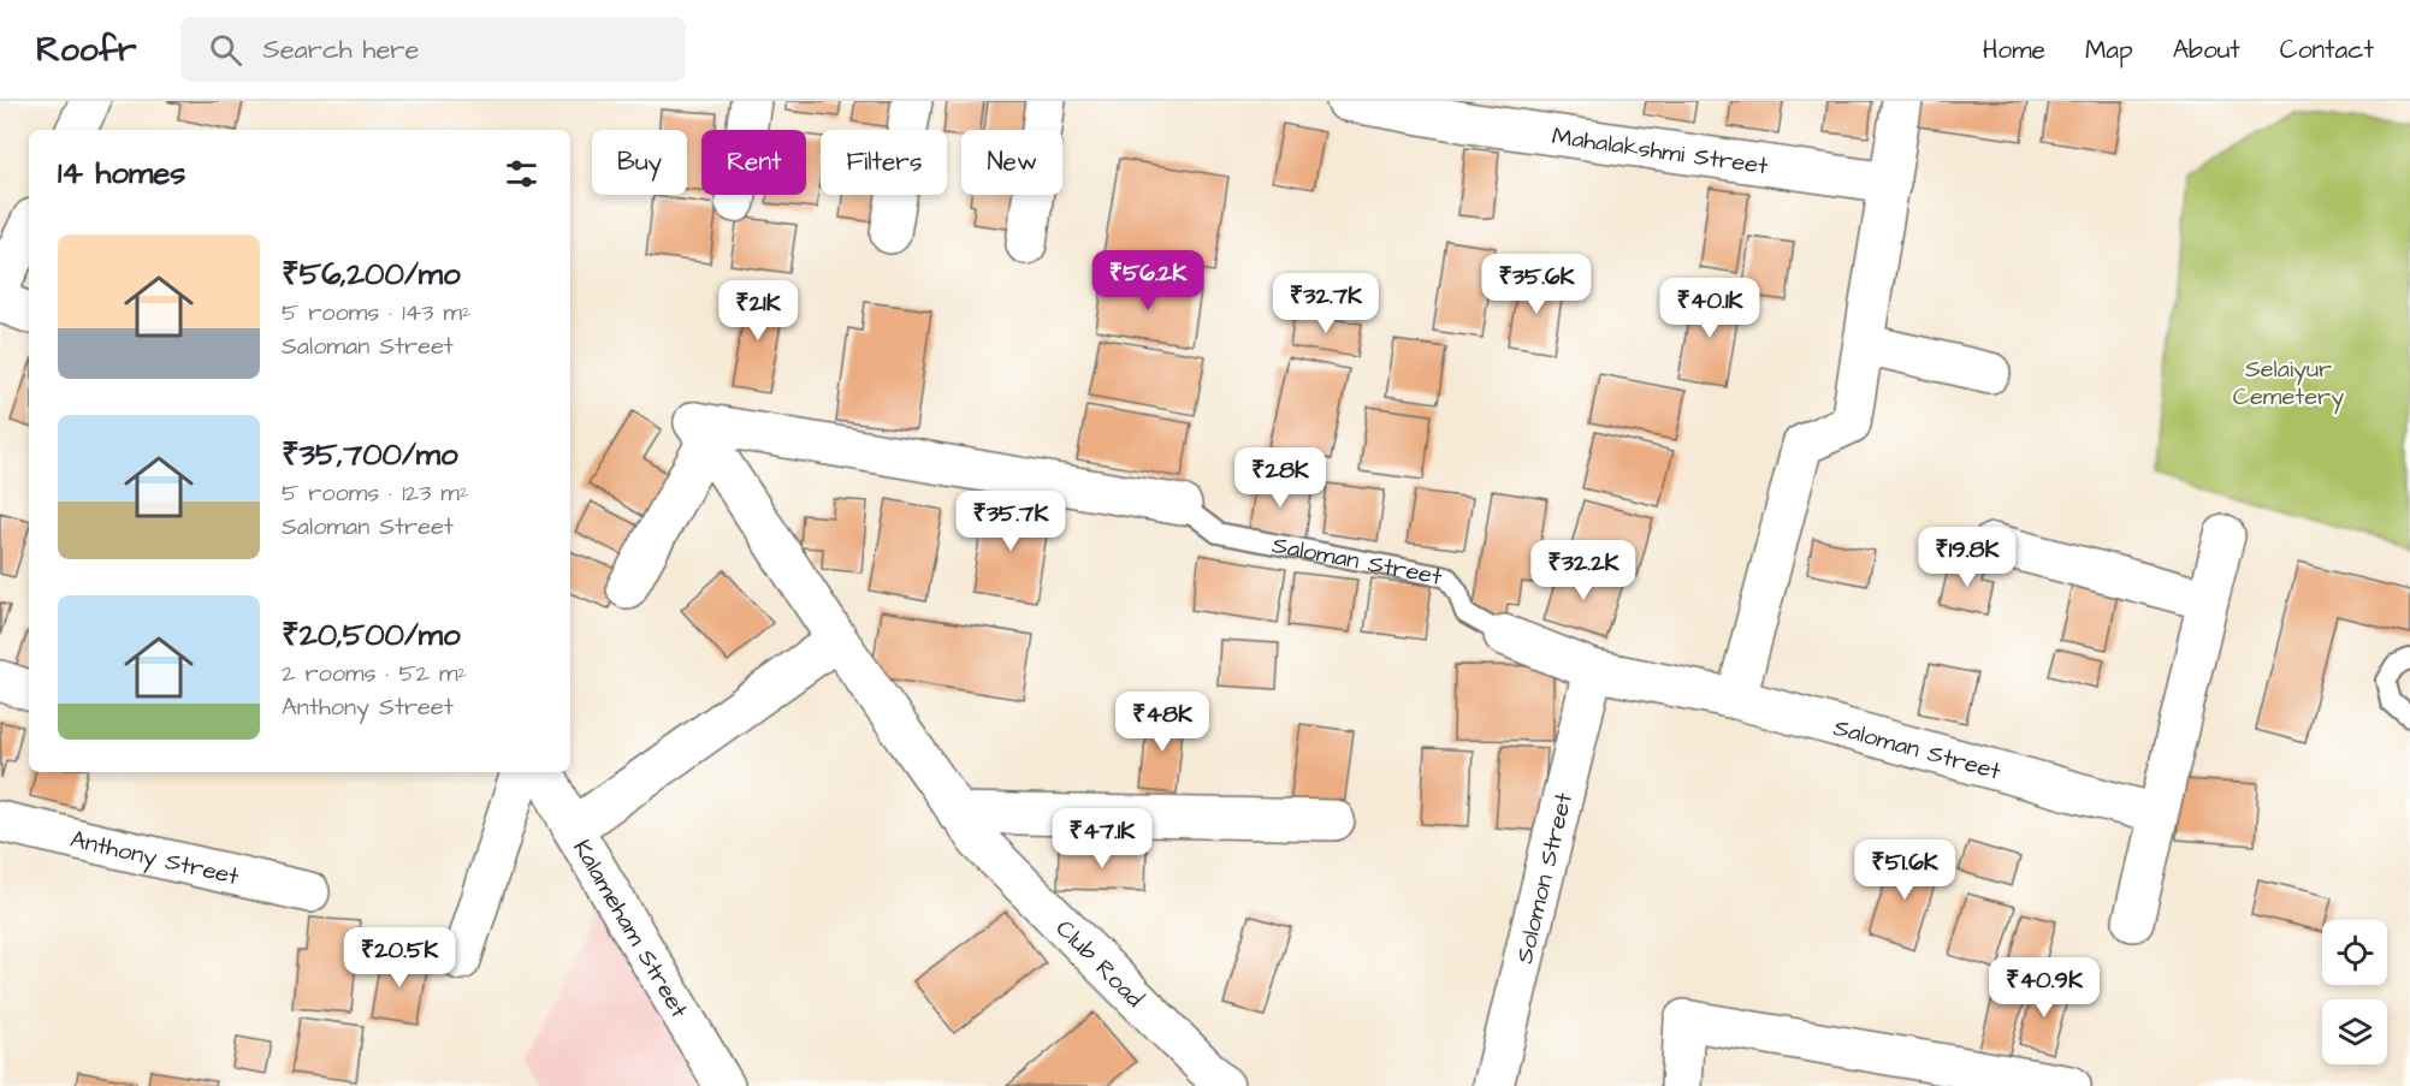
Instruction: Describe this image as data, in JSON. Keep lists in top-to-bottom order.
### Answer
{
  "streets": {
    "street": [
      "Mahalakshmi Street",
      "Saloman Street",
      "Anthony Street",
      "Solomon Street",
      "Kalameham Street",
      "Club Road"
    ]
  },
  "crossings": [
    ["Saloman Street", "Solomon Street"],
    ["Saloman Street", "Club Road"]
  ],
  "parks": ["Selaiyur Cemetery"],
  "page": {
    "header": "Roofr",
    "search": "Search here",
    "nav": [
      "Home",
      "Map",
      "About",
      "Contact"
    ],
    "chip": [
      "Buy",
      "Rent",
      "Filters",
      "New"
    ],
    "heading": "14 homes",
    "list": [
      {
        "name": "₹56,200/mo",
        "note": "5 rooms · 143 m² · Saloman Street"
      },
      {
        "name": "₹35,700/mo",
        "note": "5 rooms · 123 m² · Saloman Street"
      },
      {
        "name": "₹20,500/mo",
        "note": "2 rooms · 52 m² · Anthony Street"
      }
    ],
    "price": [
      "₹56.2K",
      "₹35.6K",
      "₹32.7K",
      "₹40.1K",
      "₹21K",
      "₹28K",
      "₹35.7K",
      "₹19.8K",
      "₹32.2K",
      "₹48K",
      "₹47.1K",
      "₹51.6K",
      "₹20.5K",
      "₹40.9K"
    ]
  }
}
